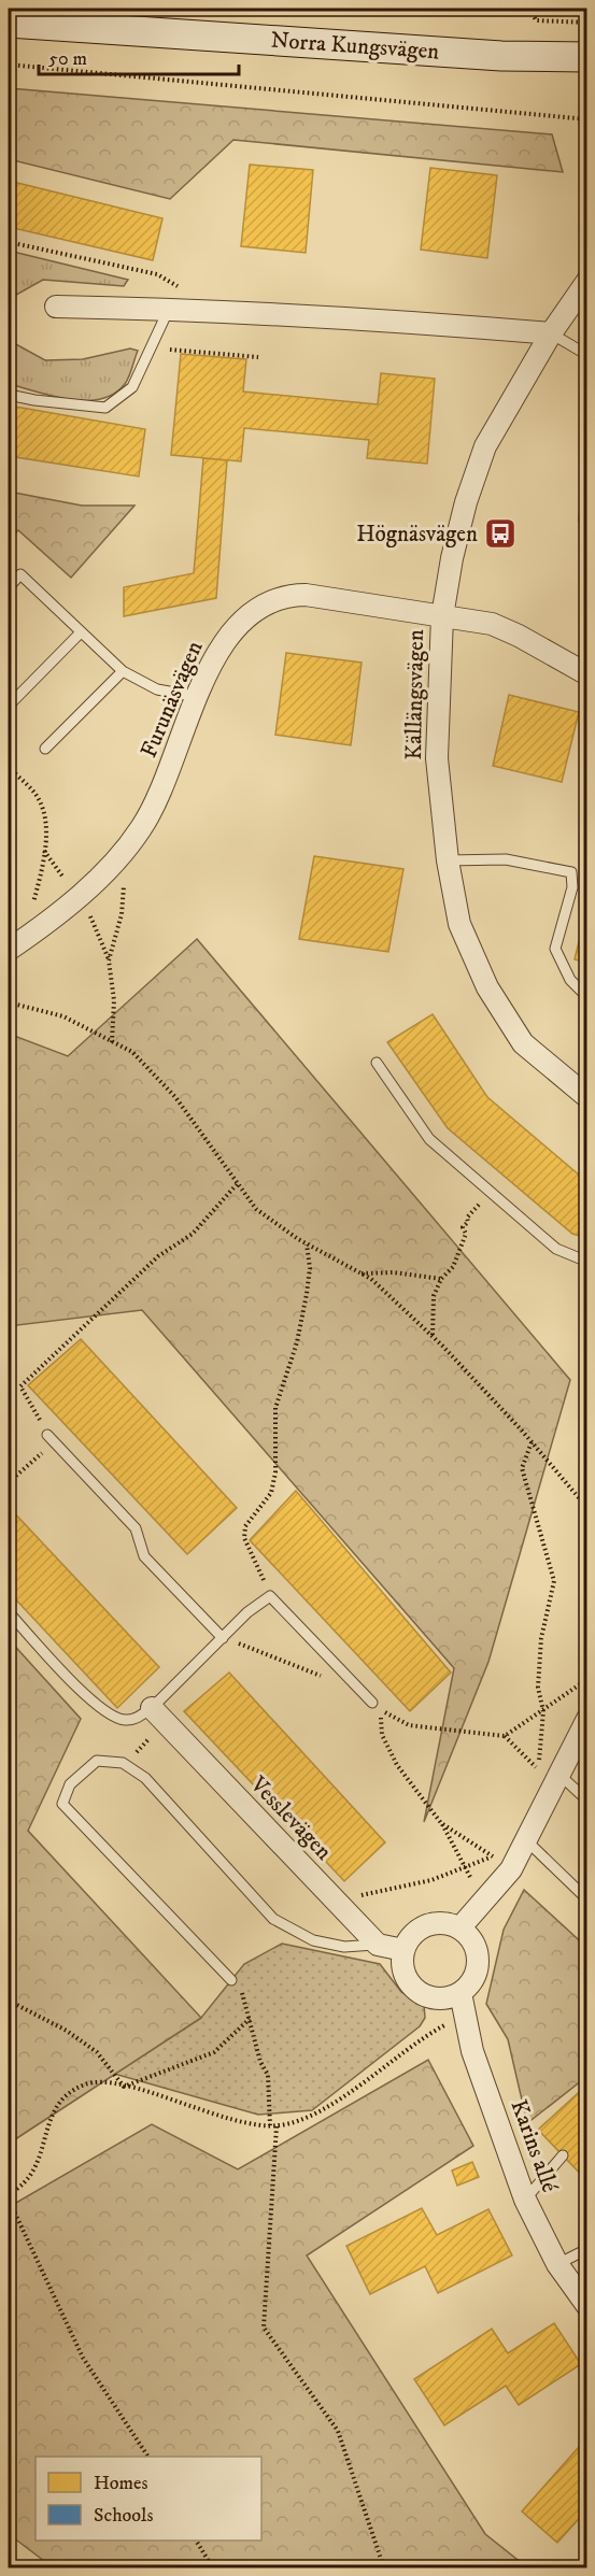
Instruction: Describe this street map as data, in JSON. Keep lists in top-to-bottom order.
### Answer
{
  "streets": {
    "main road": ["Norra Kungsvägen"],
    "street": [
      "Källängsvägen",
      "Furunäsvägen",
      "Vesslevägen",
      "Karins allé"
    ]
  },
  "crossings": [
    ["Källängsvägen", "Furunäsvägen"]
  ],
  "places": {
    "bus stop": ["Högnäsvägen"]
  },
  "legend": ["Homes", "Schools"],
  "scale_bar": "50 m"
}
